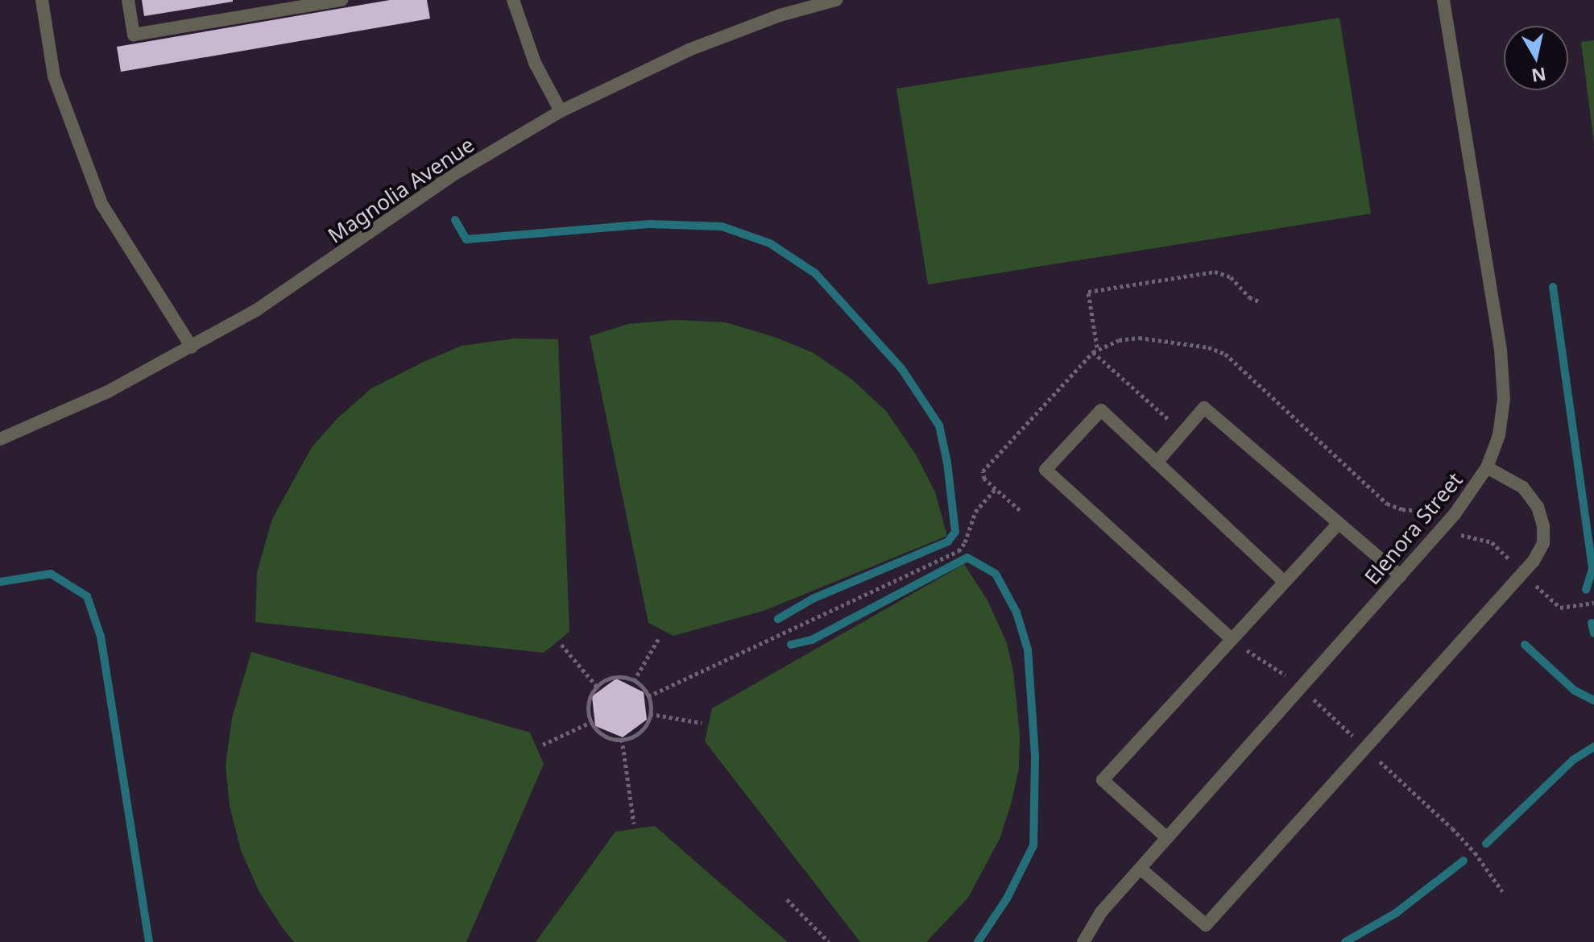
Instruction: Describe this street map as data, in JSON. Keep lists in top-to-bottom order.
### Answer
{
  "streets": {
    "street": ["Magnolia Avenue", "Elenora Street"]
  },
  "north": "bottom"
}
